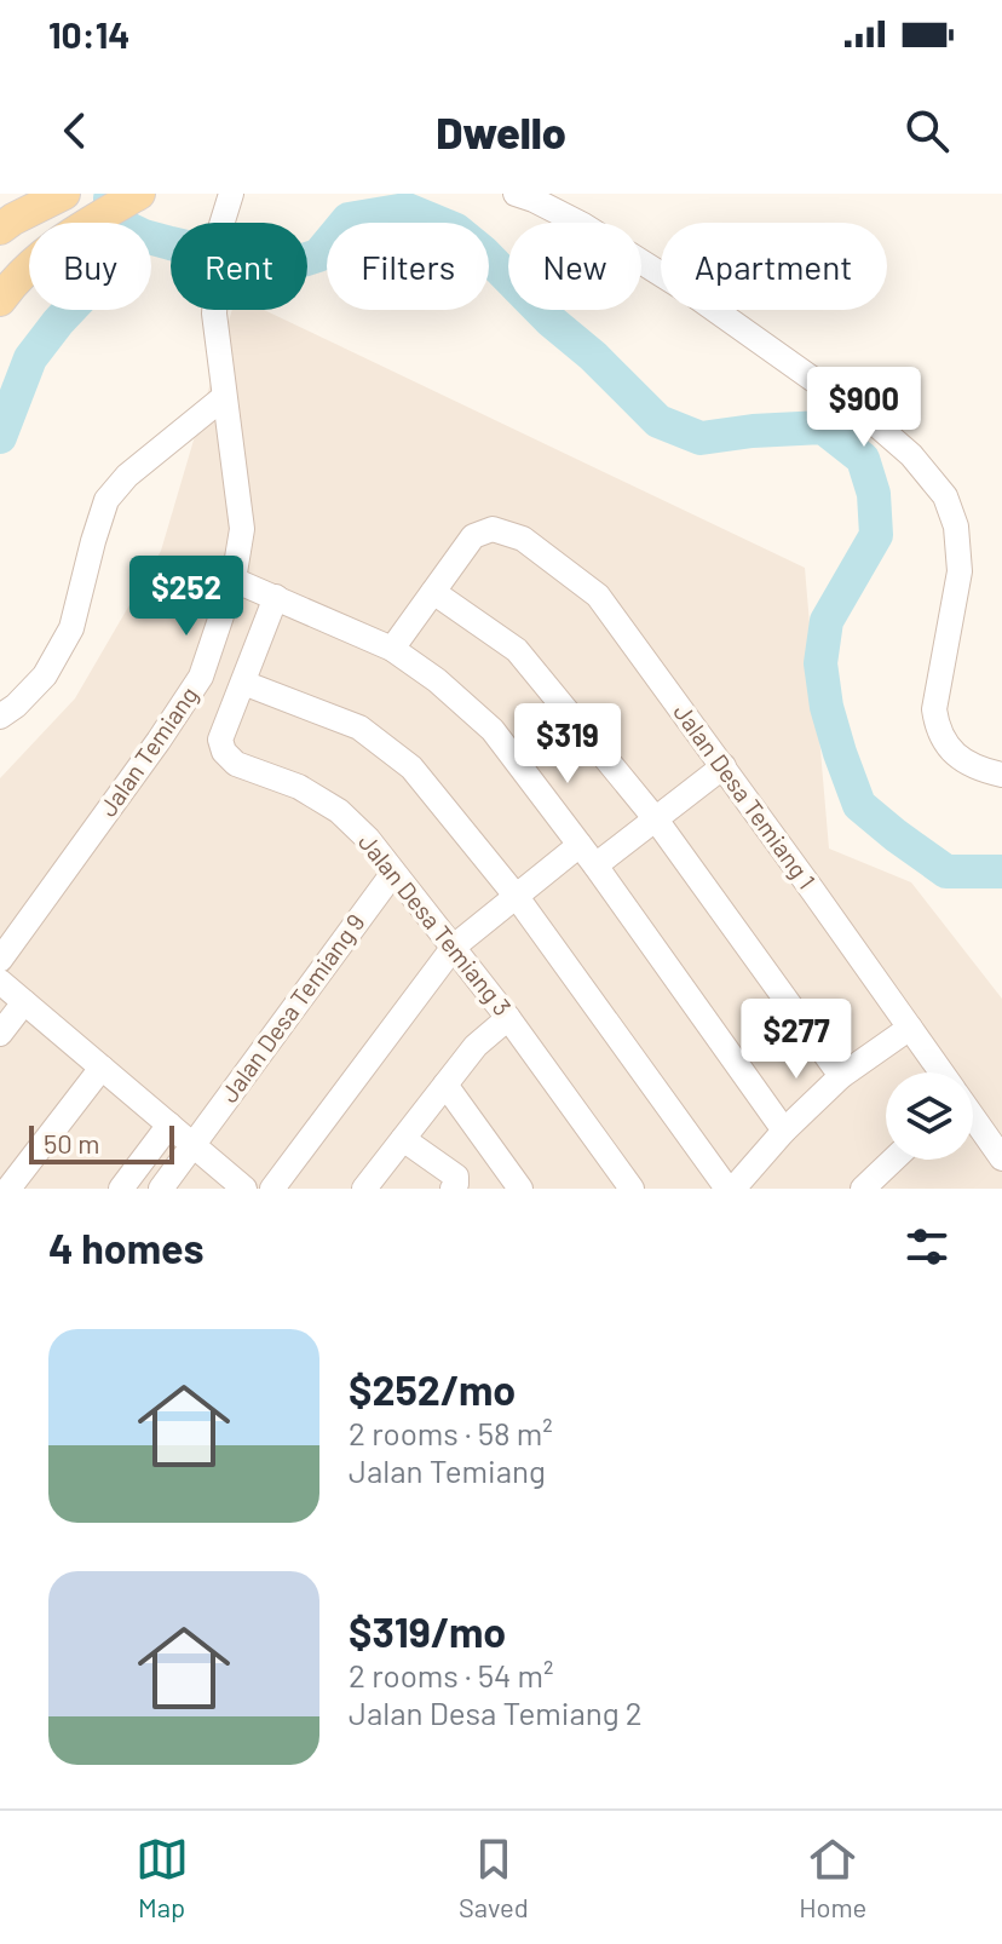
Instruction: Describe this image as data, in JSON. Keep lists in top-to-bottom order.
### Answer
{
  "streets": {
    "street": [
      "Jalan Temiang",
      "Jalan Desa Temiang 1",
      "Jalan Desa Temiang 3",
      "Jalan Desa Temiang 9"
    ]
  },
  "crossings": [
    ["Jalan Desa Temiang 3", "Jalan Desa Temiang 9"]
  ],
  "scale_bar": "50 m",
  "page": {
    "status": "10:14",
    "header": "Dwello",
    "chip": [
      "Buy",
      "Rent",
      "Filters",
      "New",
      "Apartment"
    ],
    "price": [
      "$900",
      "$252",
      "$319",
      "$277"
    ],
    "scale": "50 m",
    "heading": "4 homes",
    "list": [
      {
        "name": "$252/mo",
        "note": "2 rooms · 58 m² · Jalan Temiang"
      },
      {
        "name": "$319/mo",
        "note": "2 rooms · 54 m² · Jalan Desa Temiang 2"
      }
    ],
    "tabs": ["Map", "Saved", "Home"]
  }
}
